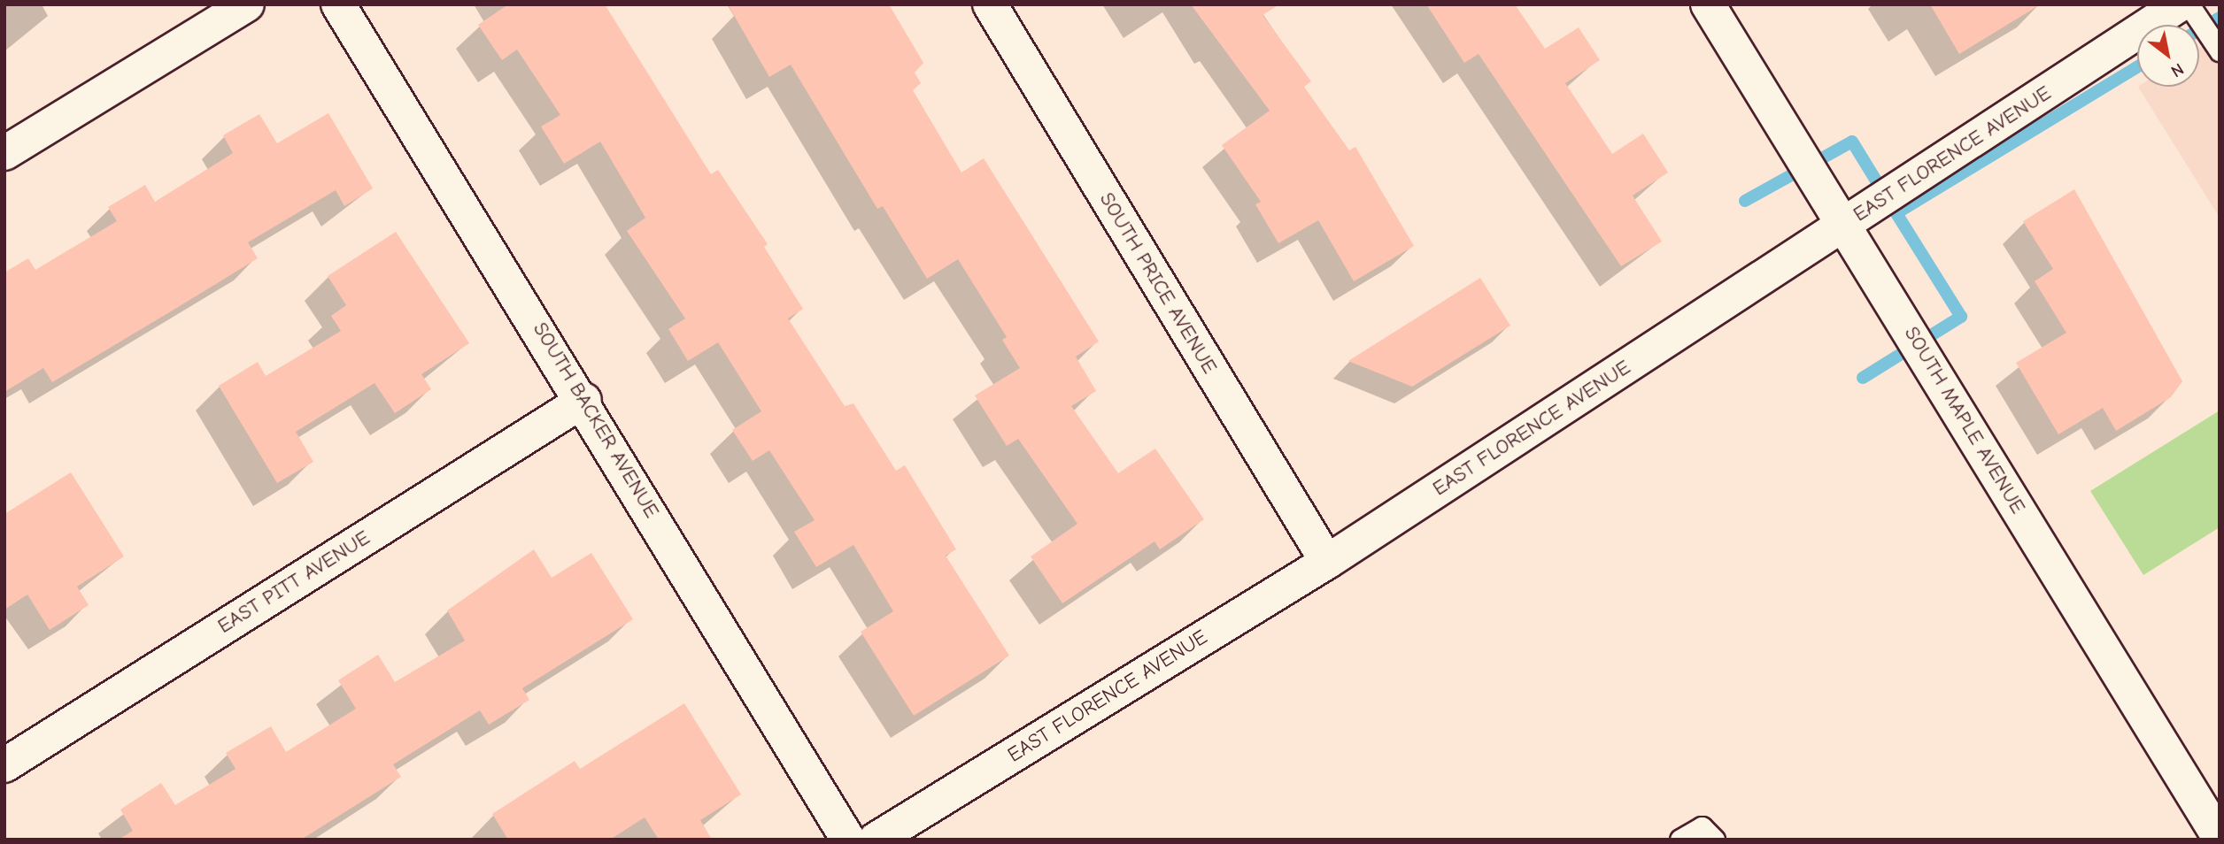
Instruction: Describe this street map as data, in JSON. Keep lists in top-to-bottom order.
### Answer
{
  "streets": {
    "street": [
      "EAST FLORENCE AVENUE",
      "SOUTH PRICE AVENUE",
      "SOUTH BACKER AVENUE",
      "SOUTH MAPLE AVENUE",
      "EAST PITT AVENUE"
    ]
  },
  "crossings": [
    ["EAST FLORENCE AVENUE", "SOUTH PRICE AVENUE"],
    ["EAST FLORENCE AVENUE", "SOUTH MAPLE AVENUE"],
    ["SOUTH BACKER AVENUE", "EAST PITT AVENUE"]
  ],
  "north": "bottom right"
}
